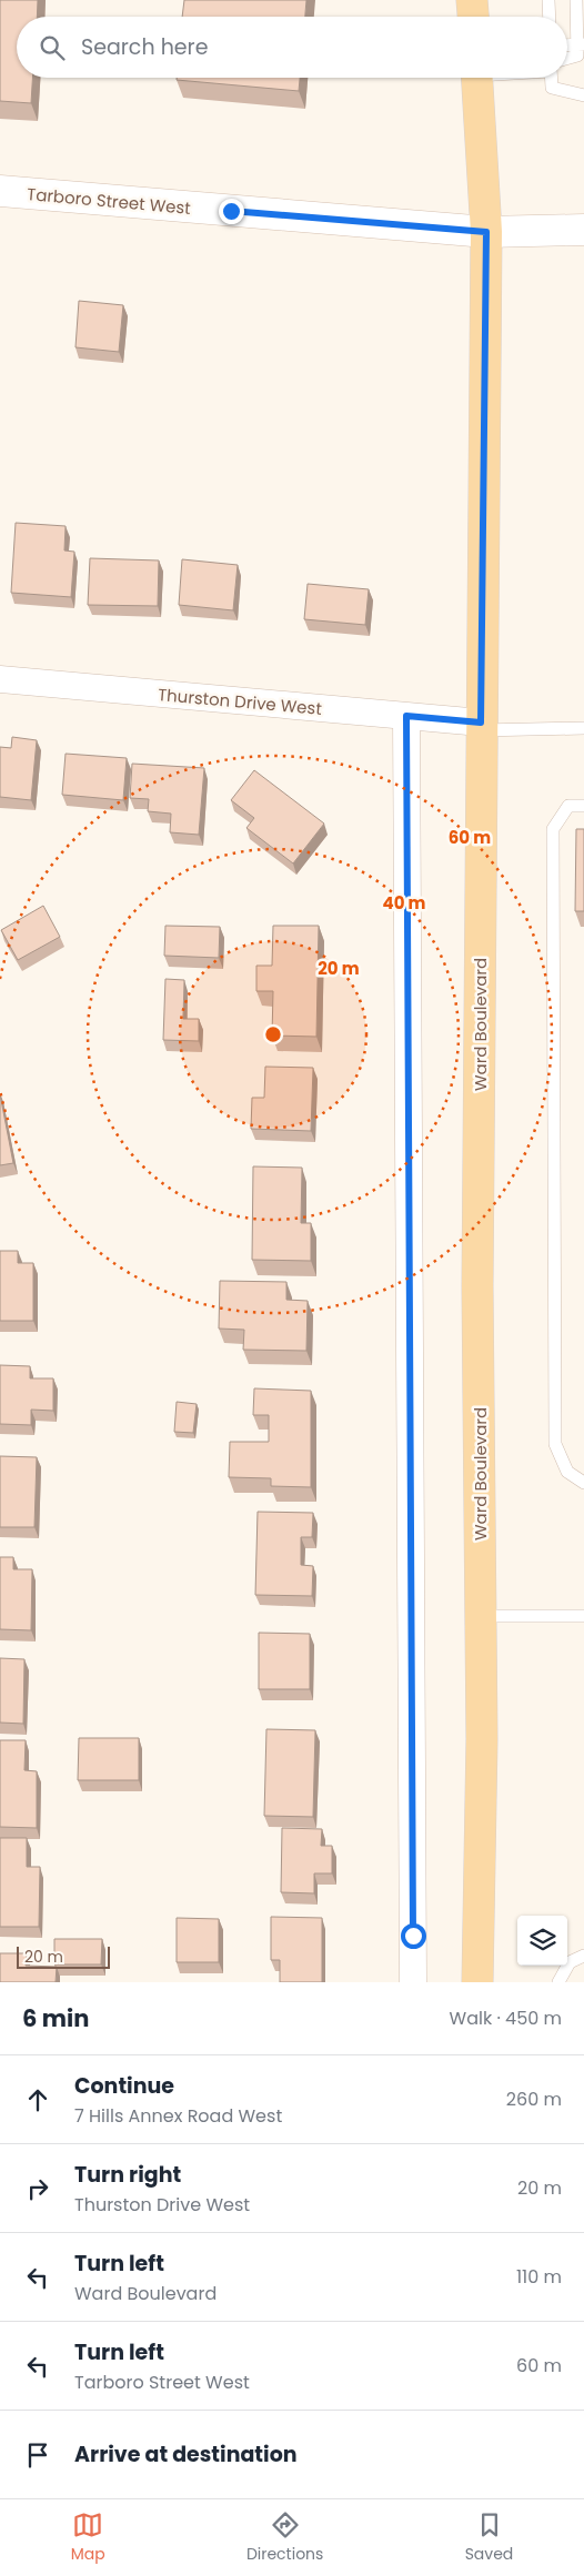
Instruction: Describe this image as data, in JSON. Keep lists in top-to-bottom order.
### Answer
{
  "streets": {
    "main road": ["Tarboro Street West", "Ward Boulevard"],
    "street": ["Thurston Drive West"]
  },
  "crossings": [
    ["Tarboro Street West", "Ward Boulevard"],
    ["Thurston Drive West", "Ward Boulevard"]
  ],
  "scale_bar": "20 m",
  "page": {
    "search": "Search here",
    "scale": "20 m",
    "heading": ["6 min", "Walk · 450 m"],
    "list": [
      ["Continue", "7 Hills Annex Road West", "260 m"],
      ["Turn right", "Thurston Drive West", "20 m"],
      ["Turn left", "Ward Boulevard", "110 m"],
      ["Turn left", "Tarboro Street West", "60 m"],
      "Arrive at destination"
    ],
    "nav": ["Map", "Directions", "Saved"]
  },
  "rings": ["60 m", "40 m", "20 m"]
}
